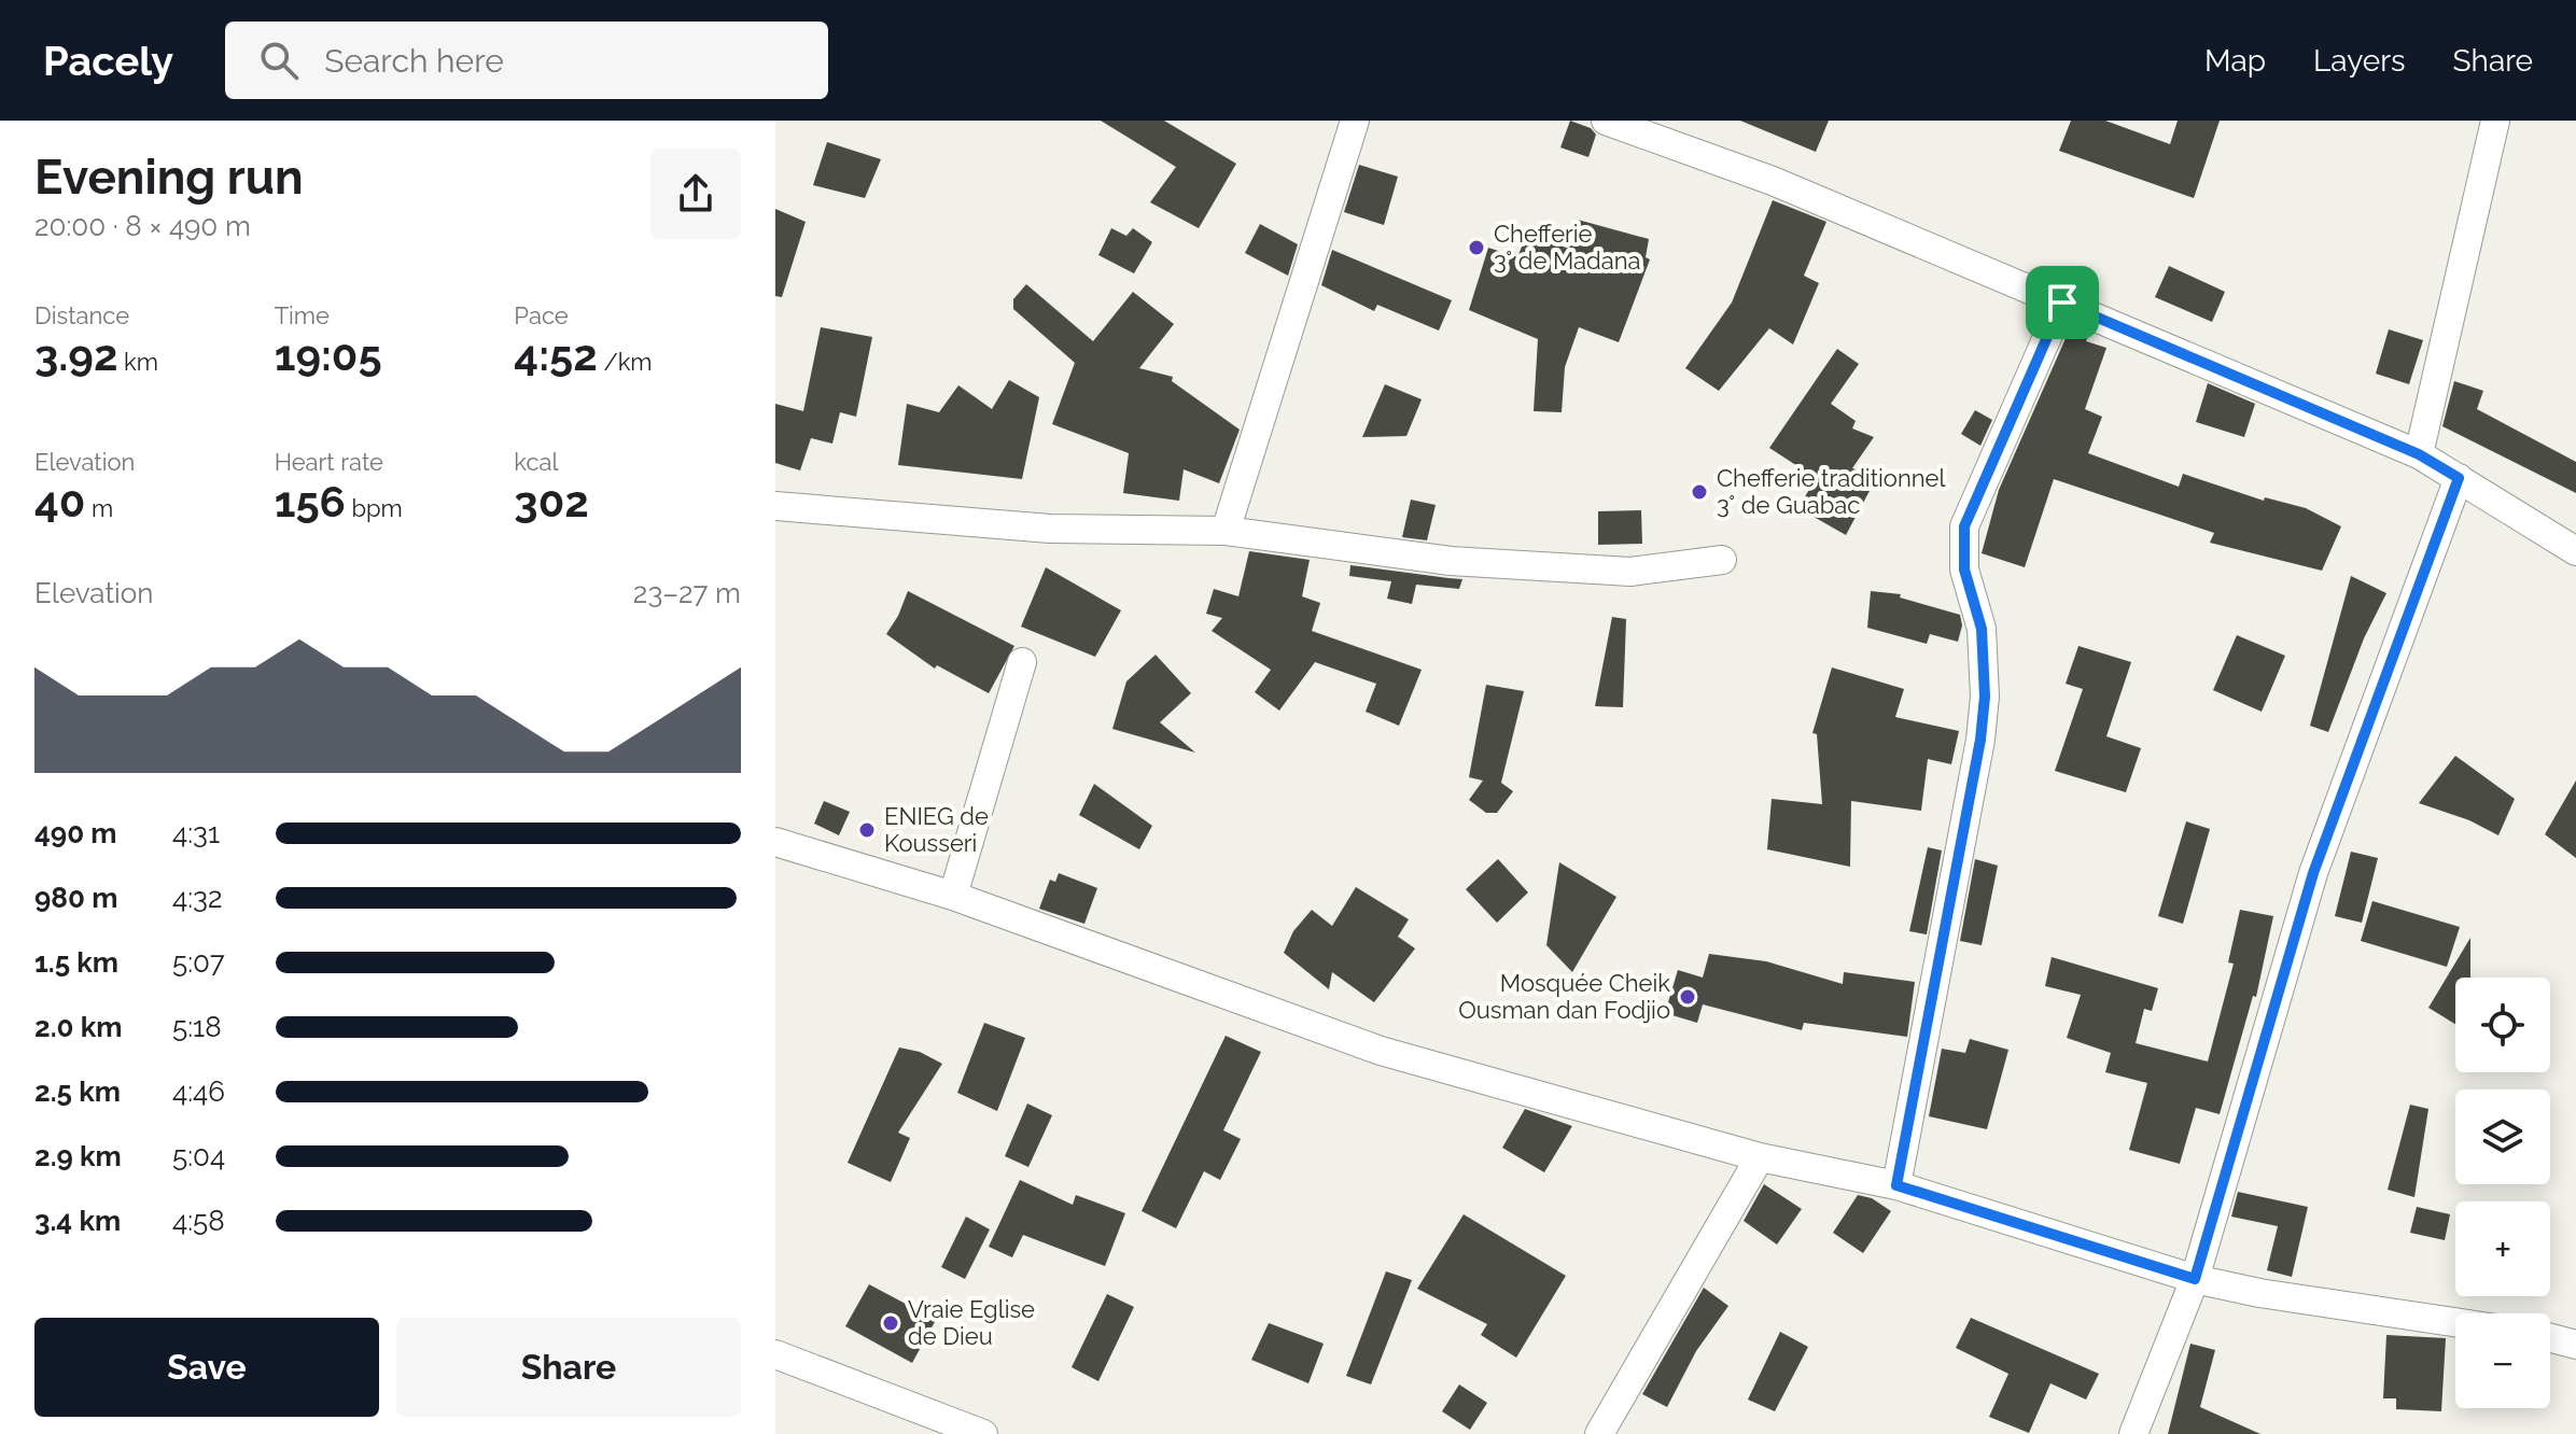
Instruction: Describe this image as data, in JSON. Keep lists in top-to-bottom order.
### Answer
{
  "places": [
    "Chefferie 3° de Madana",
    "Chefferie traditionnel 3° de Guabac",
    "ENIEG de Kousseri",
    "Mosquée Cheik Ousman dan Fodjio",
    "Vraie Eglise de Dieu"
  ],
  "page": {
    "header": "Pacely",
    "search": "Search here",
    "nav": ["Map", "Layers", "Share"],
    "heading": ["Evening run", "20:00 · 8 × 490 m"],
    "stats": [
      ["Distance", "3.92 km"],
      ["Time", "19:05"],
      ["Pace", "4:52 /km"],
      ["Elevation", "40 m"],
      ["Heart rate", "156 bpm"],
      ["kcal", "302"]
    ],
    "chart": ["Elevation", "23–27 m"],
    "list": [
      {
        "name": "490 m",
        "note": "4:31"
      },
      {
        "name": "980 m",
        "note": "4:32"
      },
      {
        "name": "1.5 km",
        "note": "5:07"
      },
      {
        "name": "2.0 km",
        "note": "5:18"
      },
      {
        "name": "2.5 km",
        "note": "4:46"
      },
      {
        "name": "2.9 km",
        "note": "5:04"
      },
      {
        "name": "3.4 km",
        "note": "4:58"
      }
    ],
    "map_buttons": ["+", "−"],
    "buttons": ["Save", "Share"]
  }
}
